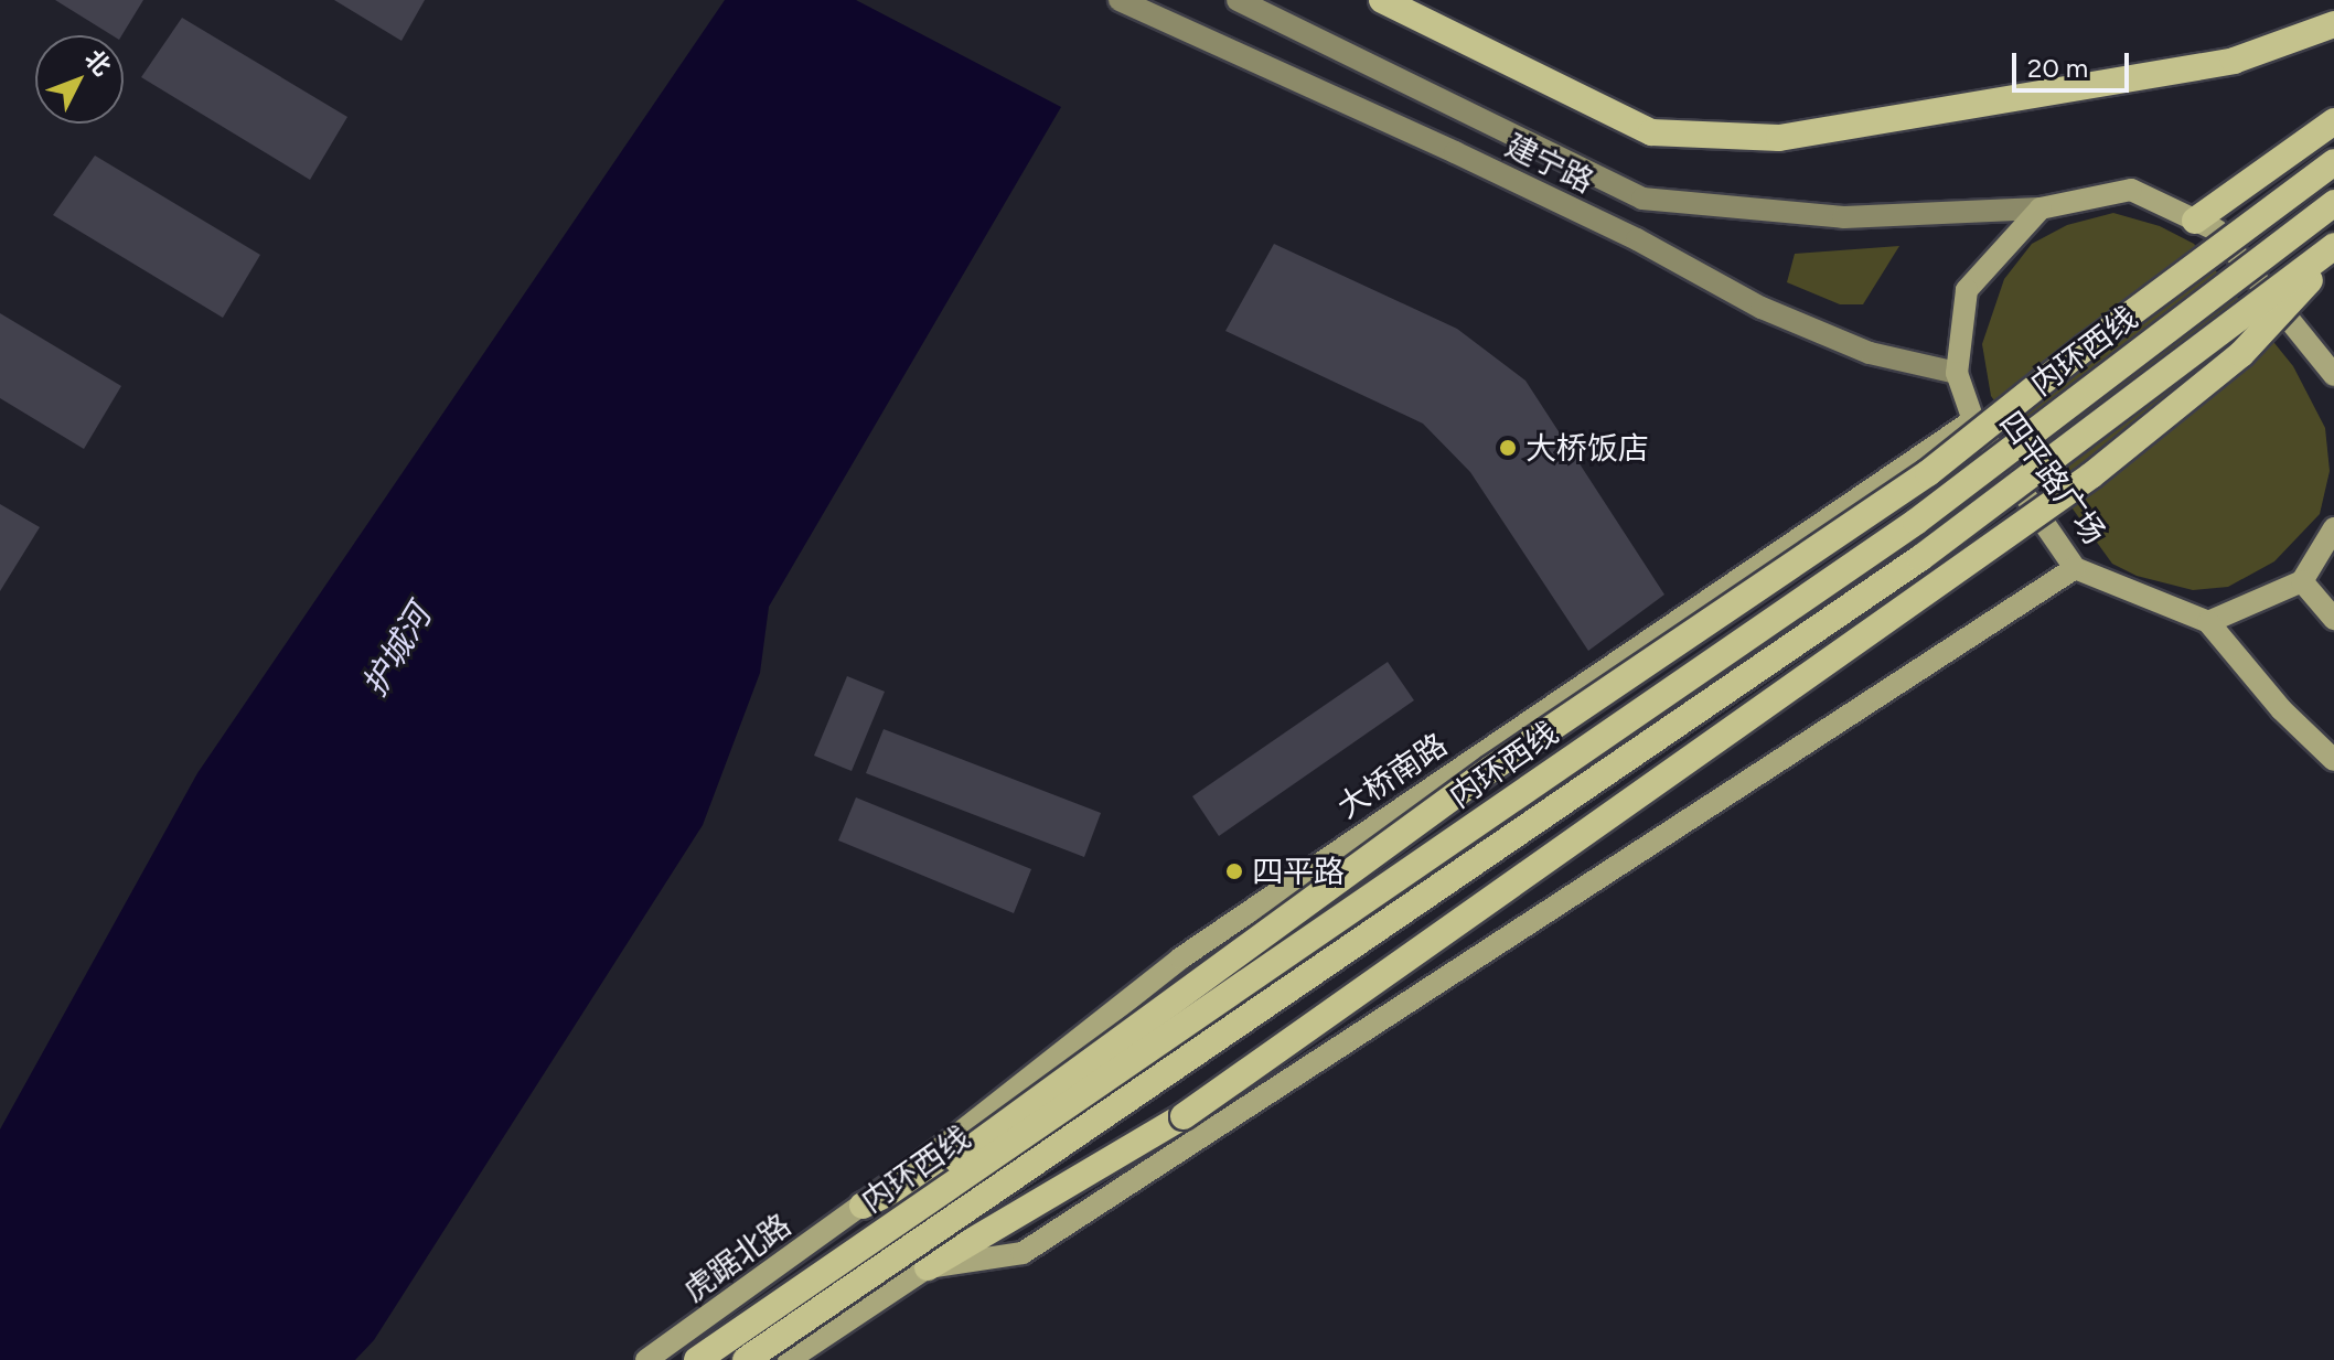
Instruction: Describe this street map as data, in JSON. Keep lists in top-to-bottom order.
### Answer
{
  "streets": {
    "highway": ["内环西线"],
    "main road": [
      "建宁路",
      "四平路广场",
      "大桥南路",
      "虎踞北路"
    ]
  },
  "crossings": [
    ["建宁路", "四平路广场"],
    ["四平路广场", "大桥南路"],
    ["大桥南路", "虎踞北路"]
  ],
  "water": ["护城河"],
  "places": ["大桥饭店", "四平路"],
  "scale_bar": "20 m",
  "north": "top right"
}
